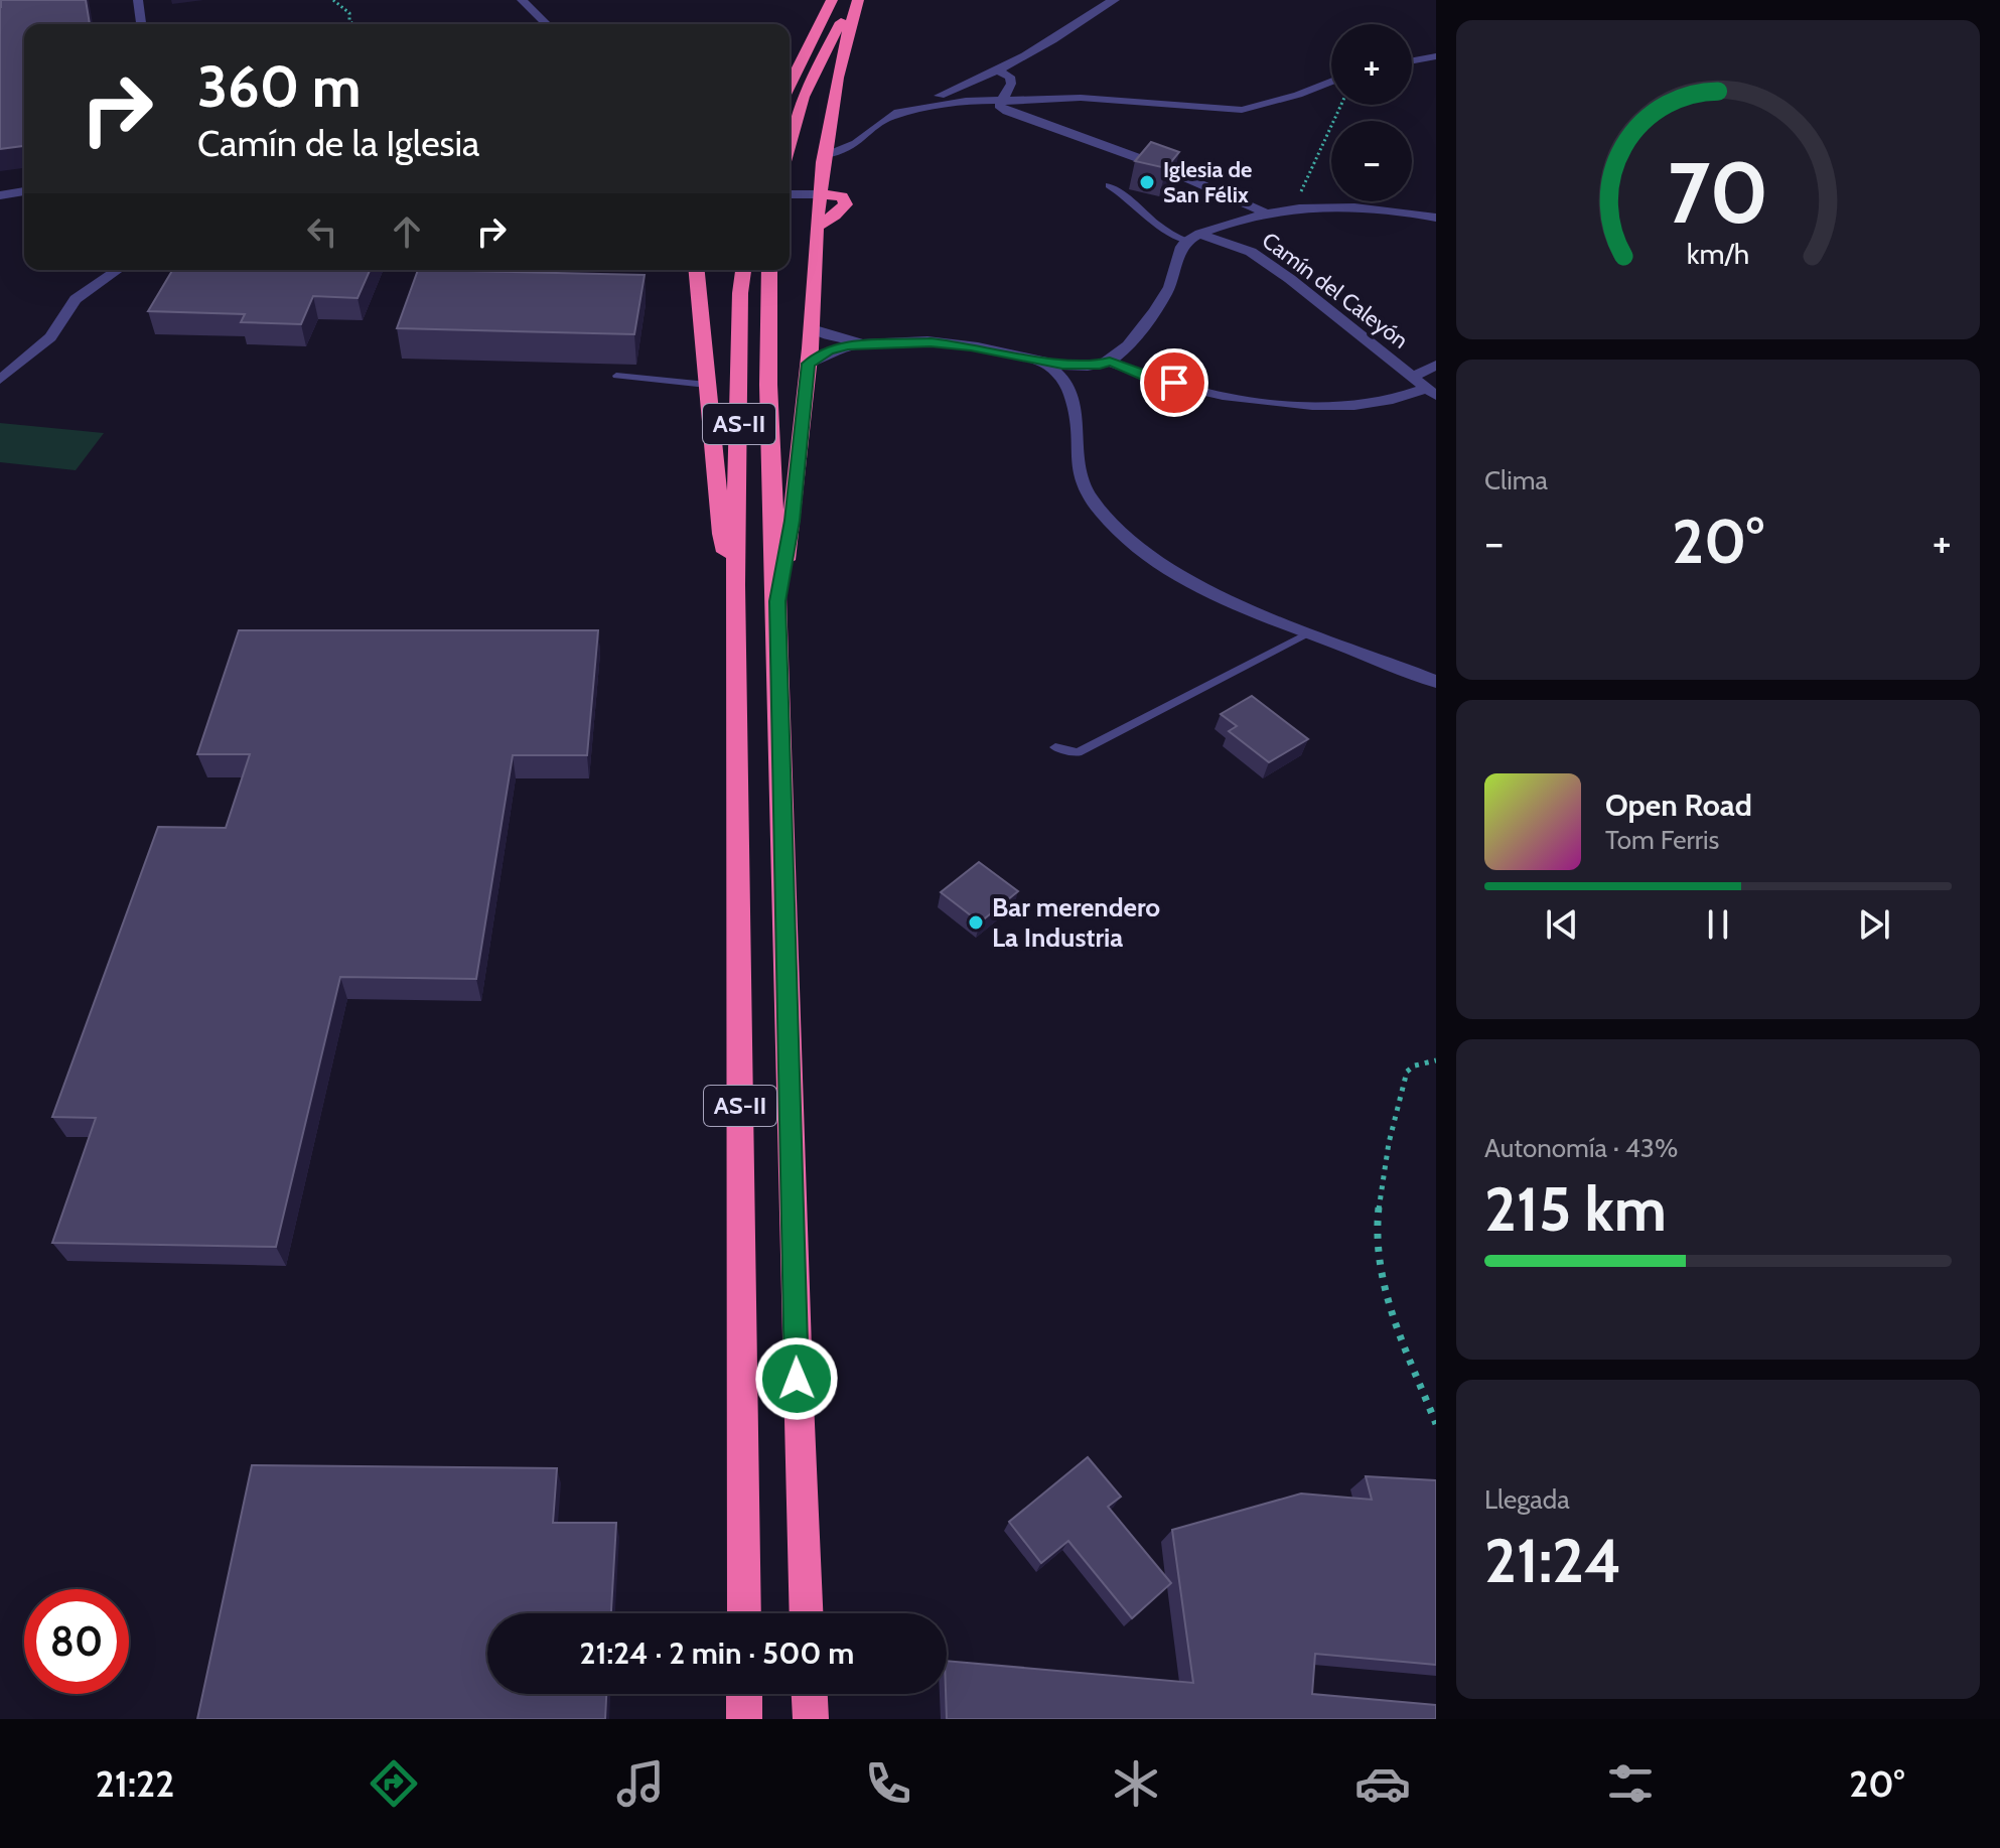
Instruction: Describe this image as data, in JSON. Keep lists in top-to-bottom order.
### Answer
{
  "streets": {
    "highway": ["AS-II"],
    "street": ["Camín del Caleyón"]
  },
  "places": ["Iglesia de San Félix", "Bar merendero La Industria"],
  "page": {
    "map_buttons": ["+", "−"],
    "turn": ["360 m", "Camín de la Iglesia"],
    "tile": [
      "Clima",
      ["Autonomía · 43%", "215 km"],
      ["Llegada", "21:24"]
    ],
    "heat": ["−", "20°", "+"],
    "song": ["Open Road", "Tom Ferris"],
    "limit": "80",
    "trip": "21:24 · 2 min · 500 m",
    "tabs": ["21:22", "20°"],
    "gauge": ["70", "km/h"]
  }
}
